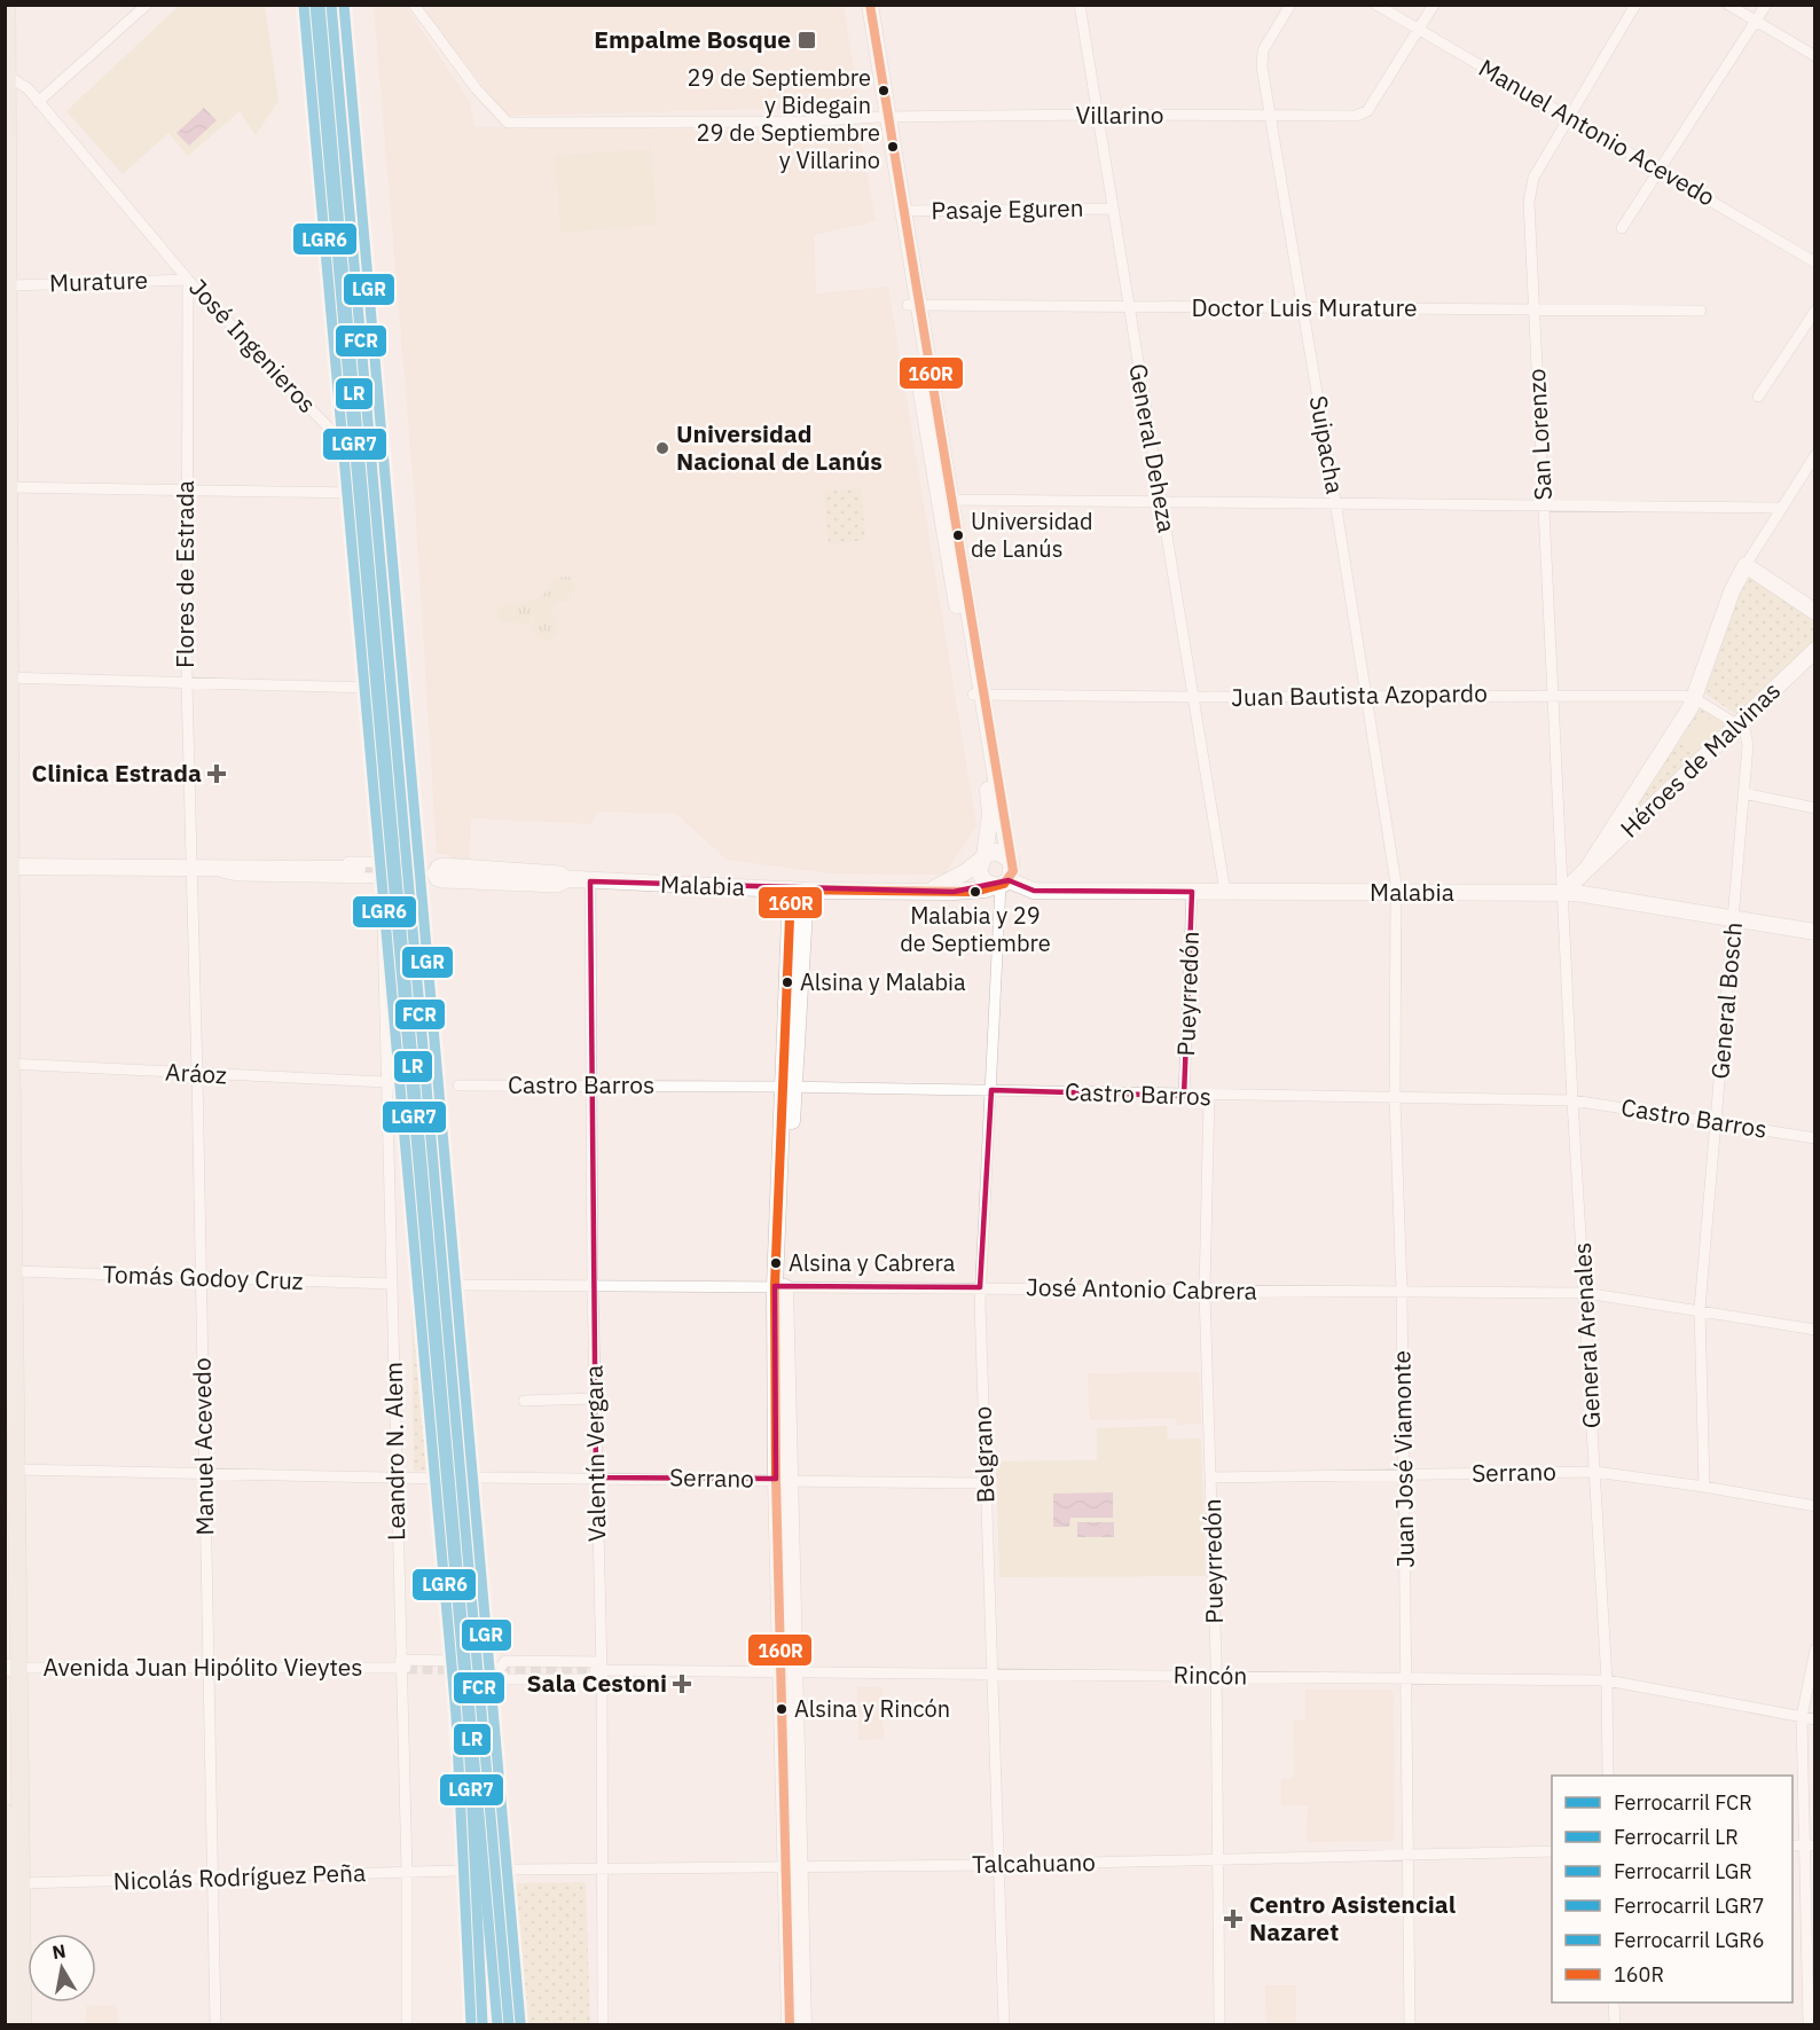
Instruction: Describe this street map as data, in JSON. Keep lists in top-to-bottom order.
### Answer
{
  "streets": {
    "main road": ["Héroes de Malvinas", "Malabia"],
    "street": [
      "Villarino",
      "Manuel Antonio Acevedo",
      "Pasaje Eguren",
      "Murature",
      "Doctor Luis Murature",
      "José Ingenieros",
      "San Lorenzo",
      "Suipacha",
      "General Deheza",
      "Flores de Estrada",
      "Juan Bautista Azopardo",
      "Pueyrredón",
      "General Bosch",
      "Aráoz",
      "Castro Barros",
      "Tomás Godoy Cruz",
      "José Antonio Cabrera",
      "General Arenales",
      "Manuel Acevedo",
      "Leandro N. Alem",
      "Valentín Vergara",
      "Belgrano",
      "Juan José Viamonte",
      "Serrano",
      "Avenida Juan Hipólito Vieytes",
      "Rincón",
      "Talcahuano",
      "Nicolás Rodríguez Peña"
    ]
  },
  "crossings": [
    ["Villarino", "Manuel Antonio Acevedo"],
    ["Villarino", "Suipacha"],
    ["Villarino", "General Deheza"],
    ["Manuel Antonio Acevedo", "San Lorenzo"],
    ["Pasaje Eguren", "General Deheza"],
    ["Murature", "José Ingenieros"],
    ["Murature", "Flores de Estrada"],
    ["Doctor Luis Murature", "San Lorenzo"],
    ["Doctor Luis Murature", "Suipacha"],
    ["Doctor Luis Murature", "General Deheza"],
    ["José Ingenieros", "Flores de Estrada"],
    ["José Ingenieros", "Leandro N. Alem"],
    ["San Lorenzo", "Juan Bautista Azopardo"],
    ["San Lorenzo", "Héroes de Malvinas"],
    ["San Lorenzo", "Malabia"],
    ["San Lorenzo", "General Arenales"],
    ["Suipacha", "Juan Bautista Azopardo"],
    ["Suipacha", "Malabia"],
    ["Suipacha", "Juan José Viamonte"],
    ["General Deheza", "Juan Bautista Azopardo"],
    ["General Deheza", "Malabia"],
    ["Flores de Estrada", "Manuel Acevedo"],
    ["Juan Bautista Azopardo", "Héroes de Malvinas"],
    ["Juan Bautista Azopardo", "General Bosch"],
    ["Héroes de Malvinas", "Malabia"],
    ["Héroes de Malvinas", "General Bosch"],
    ["Héroes de Malvinas", "General Arenales"],
    ["Malabia", "Pueyrredón"],
    ["Malabia", "General Bosch"],
    ["Malabia", "General Arenales"],
    ["Malabia", "Valentín Vergara"],
    ["Malabia", "Belgrano"],
    ["Malabia", "Juan José Viamonte"],
    ["Pueyrredón", "Castro Barros"],
    ["Pueyrredón", "José Antonio Cabrera"],
    ["Pueyrredón", "Serrano"],
    ["Pueyrredón", "Rincón"],
    ["Pueyrredón", "Talcahuano"],
    ["General Bosch", "Castro Barros"],
    ["General Bosch", "José Antonio Cabrera"],
    ["General Bosch", "Serrano"],
    ["Aráoz", "Manuel Acevedo"],
    ["Aráoz", "Leandro N. Alem"],
    ["Castro Barros", "General Arenales"],
    ["Castro Barros", "Valentín Vergara"],
    ["Castro Barros", "Belgrano"],
    ["Castro Barros", "Juan José Viamonte"],
    ["Tomás Godoy Cruz", "Manuel Acevedo"],
    ["Tomás Godoy Cruz", "Leandro N. Alem"],
    ["José Antonio Cabrera", "General Arenales"],
    ["José Antonio Cabrera", "Valentín Vergara"],
    ["José Antonio Cabrera", "Belgrano"],
    ["José Antonio Cabrera", "Juan José Viamonte"],
    ["General Arenales", "Serrano"],
    ["General Arenales", "Rincón"],
    ["Manuel Acevedo", "Avenida Juan Hipólito Vieytes"],
    ["Manuel Acevedo", "Nicolás Rodríguez Peña"],
    ["Leandro N. Alem", "Avenida Juan Hipólito Vieytes"],
    ["Leandro N. Alem", "Nicolás Rodríguez Peña"],
    ["Valentín Vergara", "Serrano"],
    ["Valentín Vergara", "Rincón"],
    ["Valentín Vergara", "Talcahuano"],
    ["Belgrano", "Serrano"],
    ["Belgrano", "Rincón"],
    ["Belgrano", "Talcahuano"],
    ["Juan José Viamonte", "Serrano"],
    ["Juan José Viamonte", "Rincón"],
    ["Juan José Viamonte", "Talcahuano"]
  ],
  "places": {
    "transit": ["Empalme Bosque"],
    "other": [
      "29 de Septiembre y Bidegain",
      "29 de Septiembre y Villarino",
      "Universidad Nacional de Lanús",
      "Universidad de Lanús",
      "Malabia y 29 de Septiembre",
      "Alsina y Malabia",
      "Alsina y Cabrera",
      "Alsina y Rincón"
    ],
    "health": ["Clinica Estrada", "Sala Cestoni", "Centro Asistencial Nazaret"]
  },
  "lines": [
    "rail line FCR",
    "rail line LGR",
    "rail line LGR7",
    "transit line 160R",
    "rail line LR",
    "rail line LGR6"
  ],
  "legend": [
    "Ferrocarril FCR",
    "Ferrocarril LR",
    "Ferrocarril LGR",
    "Ferrocarril LGR7",
    "Ferrocarril LGR6",
    "160R"
  ],
  "north": "top"
}
